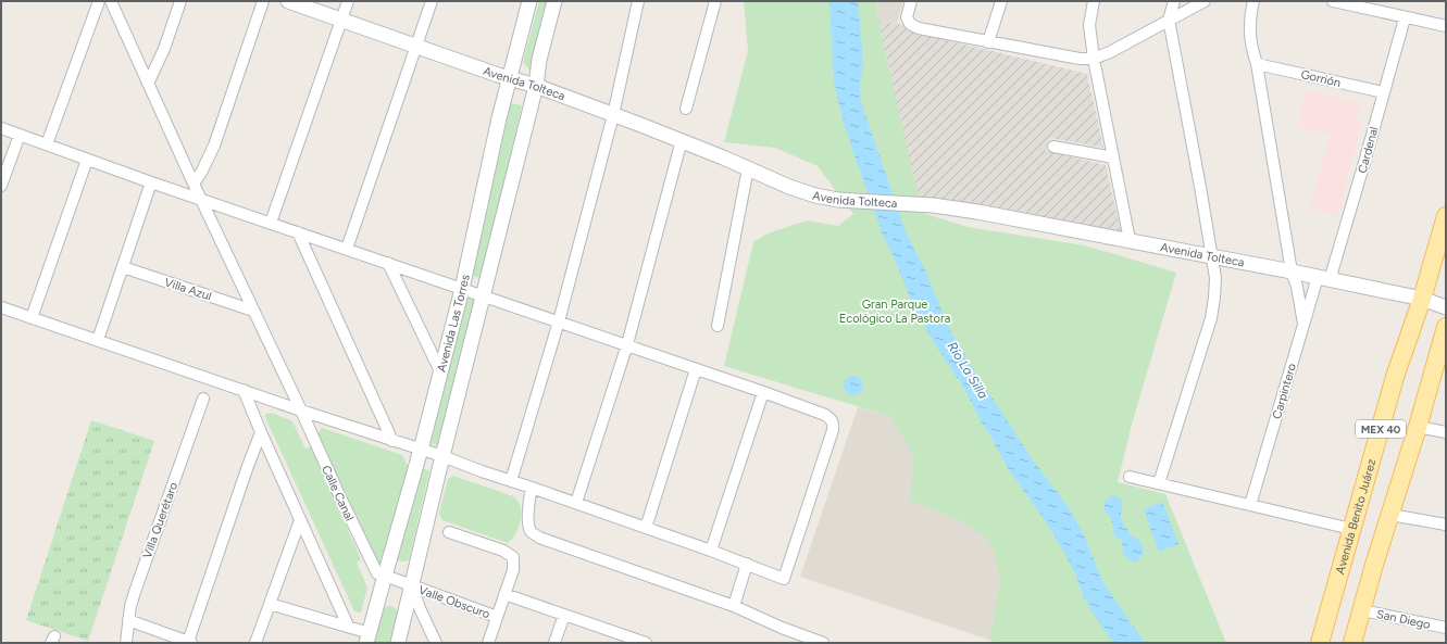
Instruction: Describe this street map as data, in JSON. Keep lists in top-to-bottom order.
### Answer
{
  "streets": {
    "main road": ["MEX 40", "Avenida Benito Juárez"],
    "street": [
      "Gorrión",
      "Avenida Tolteca",
      "Cardenal",
      "Villa Azul",
      "Avenida Las Torres",
      "Carpintero",
      "Calle Canal",
      "Villa Querétaro",
      "Valle Obscuro",
      "San Diego"
    ]
  },
  "crossings": [
    ["Gorrión", "Cardenal"],
    ["Avenida Tolteca", "Cardenal"],
    ["Avenida Tolteca", "Avenida Las Torres"],
    ["Avenida Tolteca", "Carpintero"],
    ["Avenida Tolteca", "Avenida Benito Juárez"],
    ["Cardenal", "Carpintero"],
    ["Villa Azul", "Calle Canal"],
    ["Avenida Las Torres", "Calle Canal"],
    ["Avenida Las Torres", "Valle Obscuro"],
    ["MEX 40", "San Diego"],
    ["Calle Canal", "Valle Obscuro"]
  ],
  "water": ["Río La Silla"],
  "parks": ["Gran Parque Ecológico La Pastora"]
}
